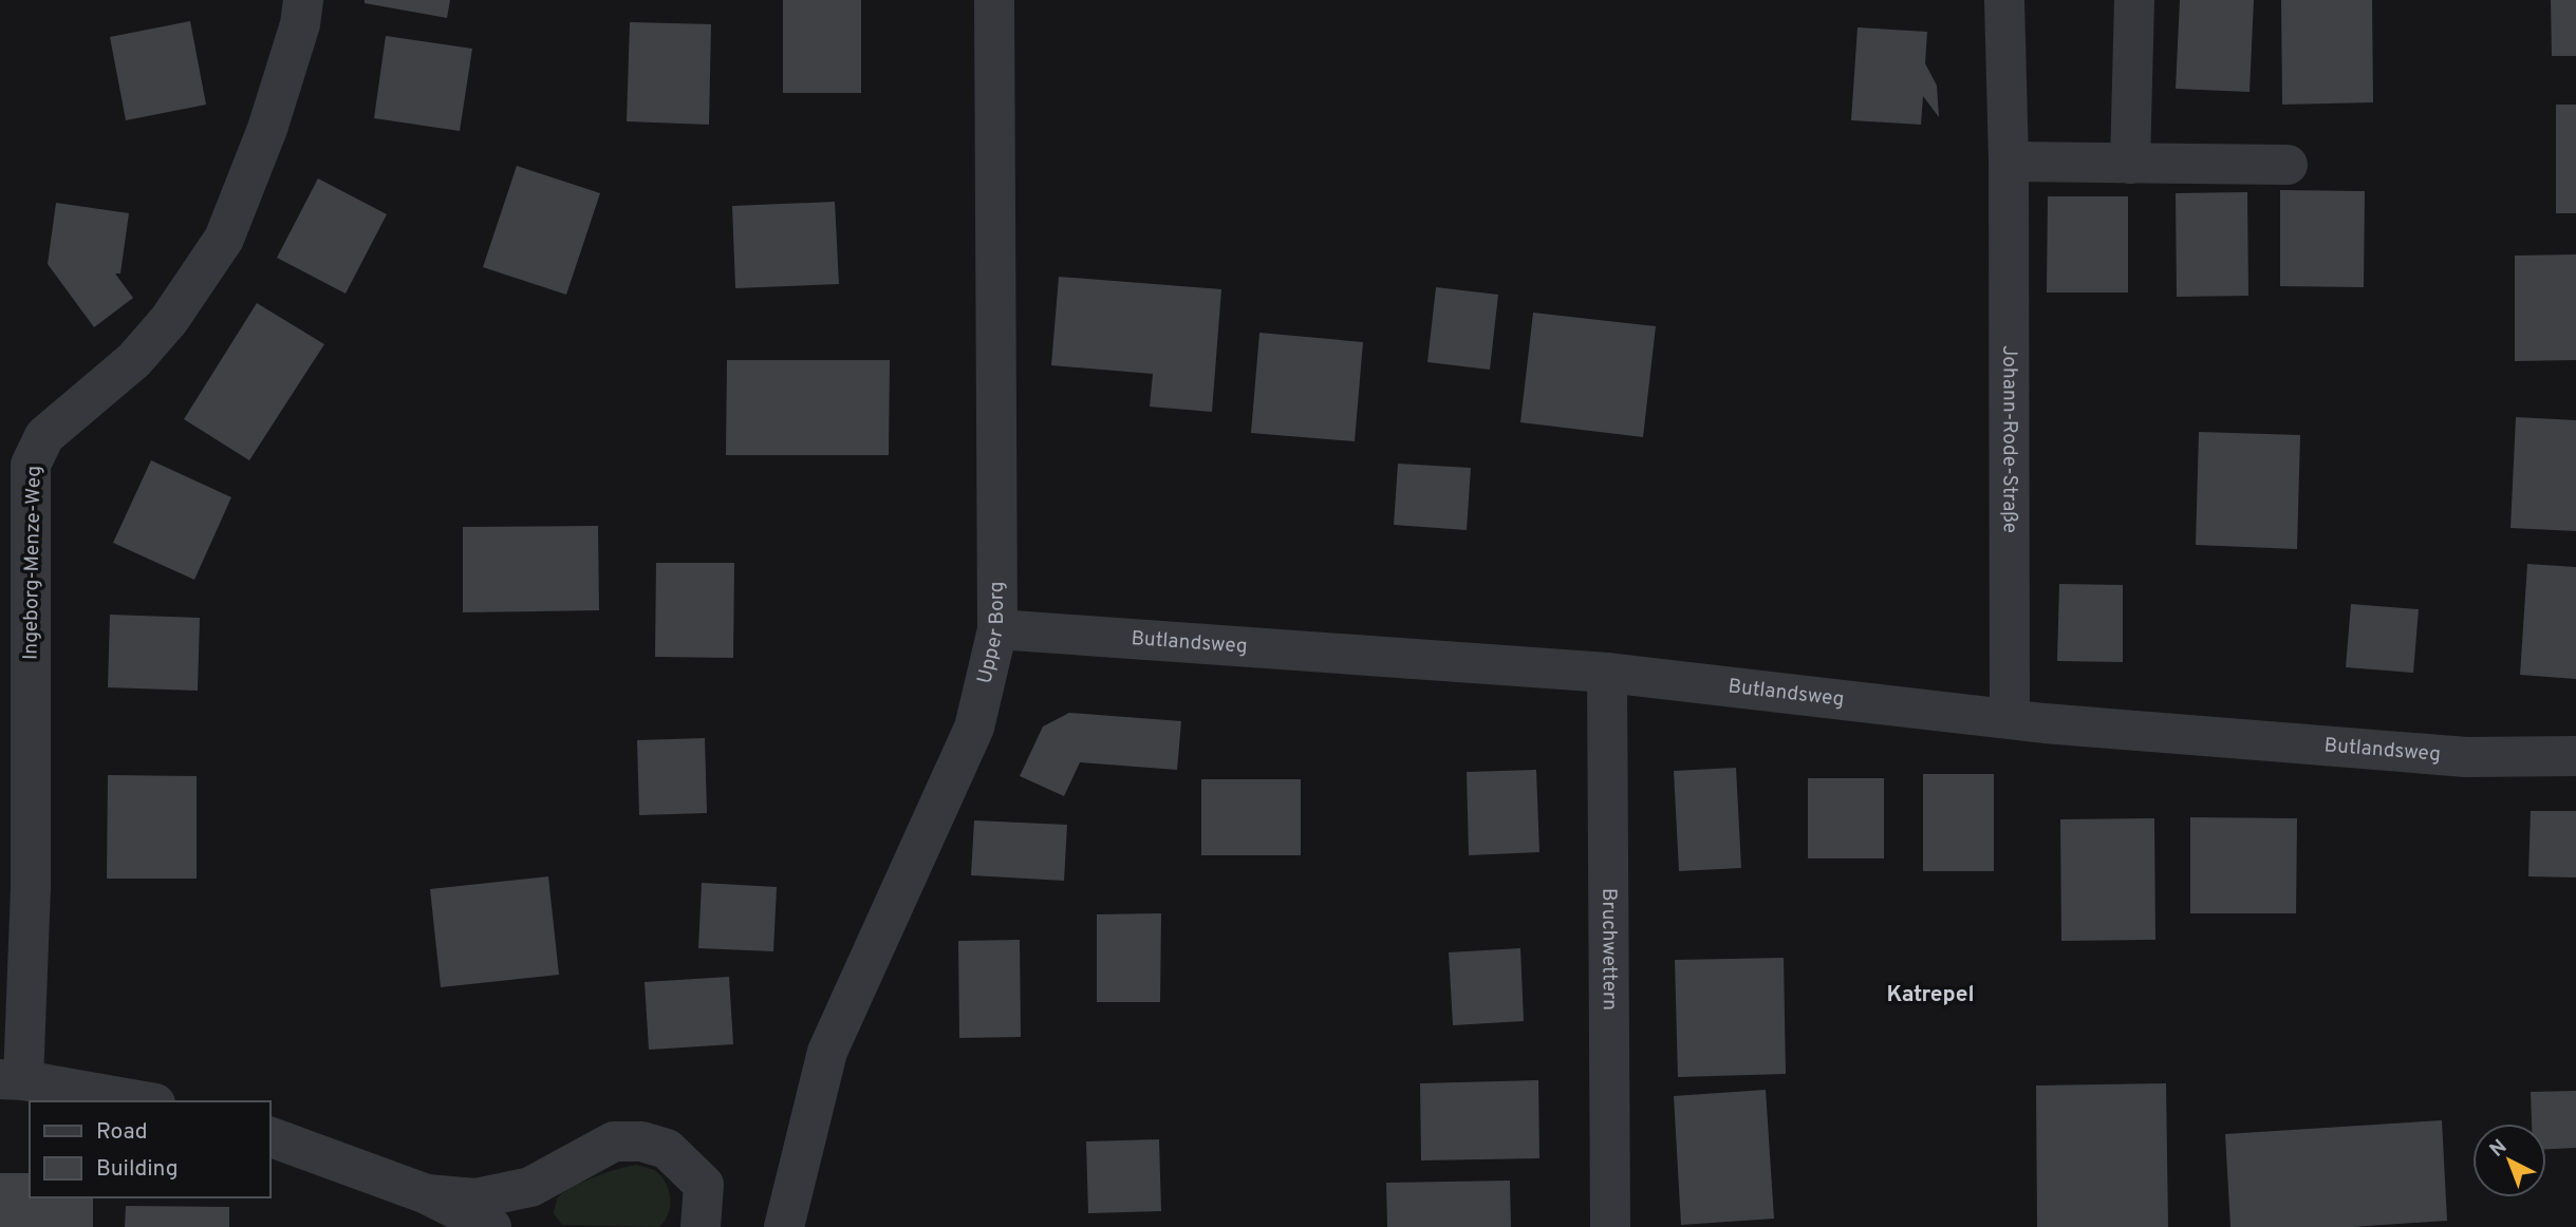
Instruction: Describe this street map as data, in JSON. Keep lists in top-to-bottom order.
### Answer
{
  "streets": {
    "street": [
      "Johann-Rode-Straße",
      "Ingeborg-Menze-Weg",
      "Upper Borg",
      "Butlandsweg",
      "Bruchwettern"
    ]
  },
  "crossings": [
    ["Johann-Rode-Straße", "Butlandsweg"],
    ["Upper Borg", "Butlandsweg"],
    ["Butlandsweg", "Bruchwettern"]
  ],
  "districts": ["Katrepel"],
  "legend": ["Road", "Building"],
  "north": "top left"
}
